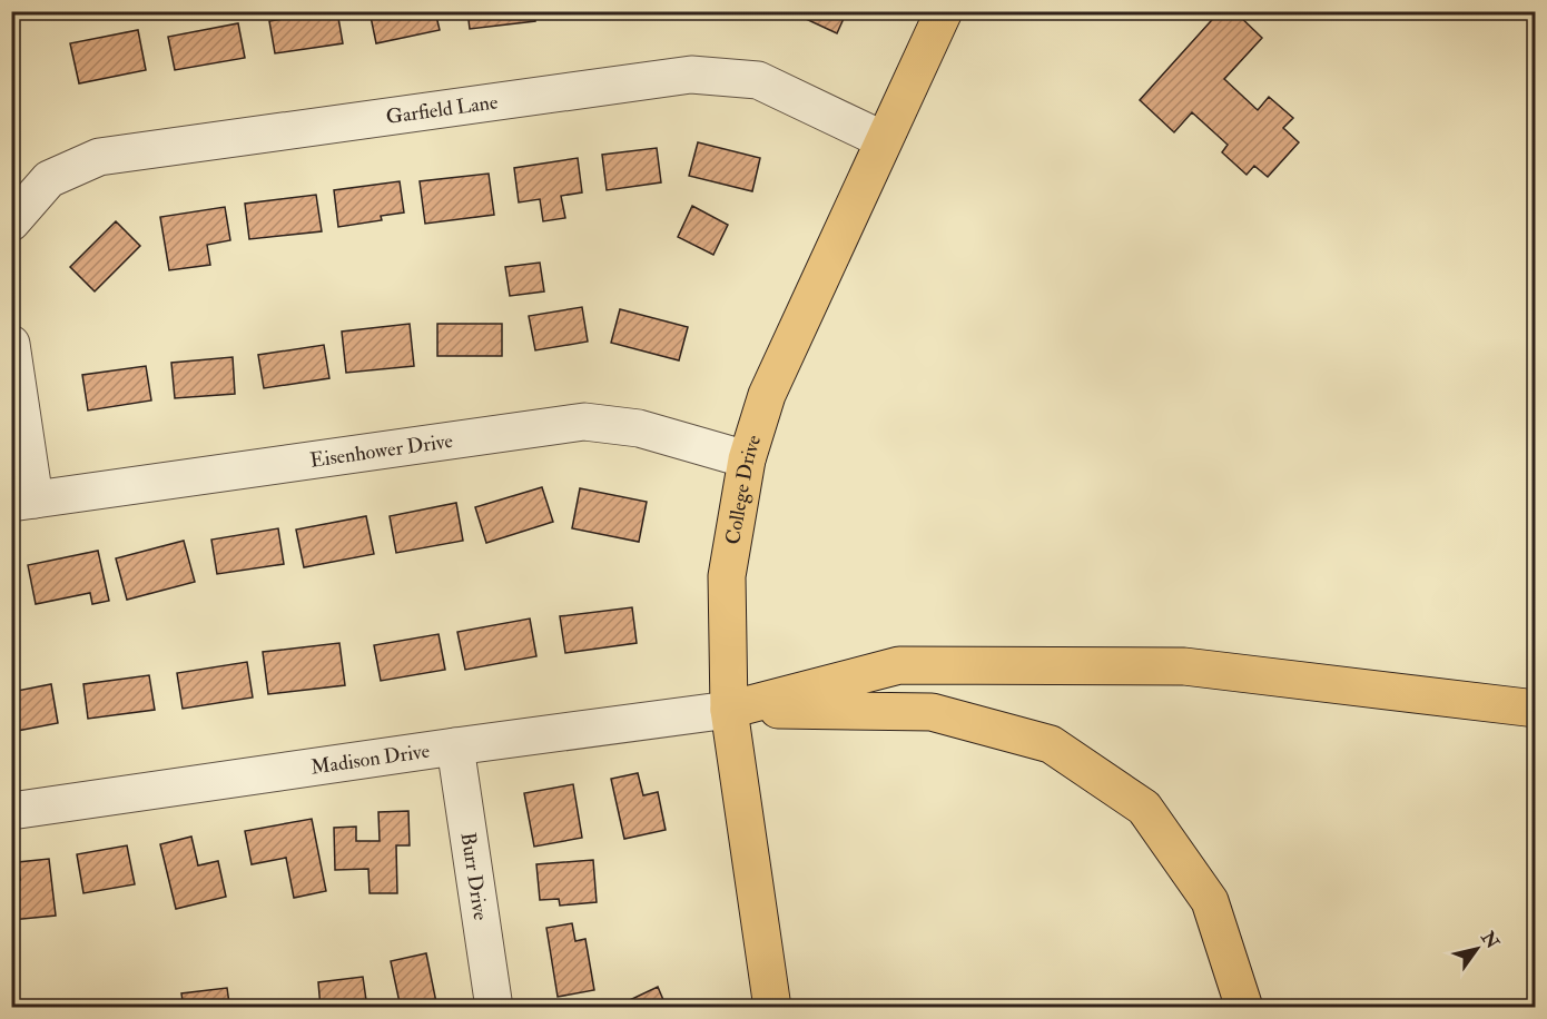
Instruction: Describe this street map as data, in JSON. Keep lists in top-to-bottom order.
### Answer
{
  "streets": {
    "main road": ["College Drive"],
    "street": [
      "Garfield Lane",
      "Eisenhower Drive",
      "Madison Drive",
      "Burr Drive"
    ]
  },
  "crossings": [
    ["Garfield Lane", "College Drive"],
    ["Eisenhower Drive", "College Drive"],
    ["College Drive", "Madison Drive"],
    ["Madison Drive", "Burr Drive"]
  ],
  "north": "top right"
}
